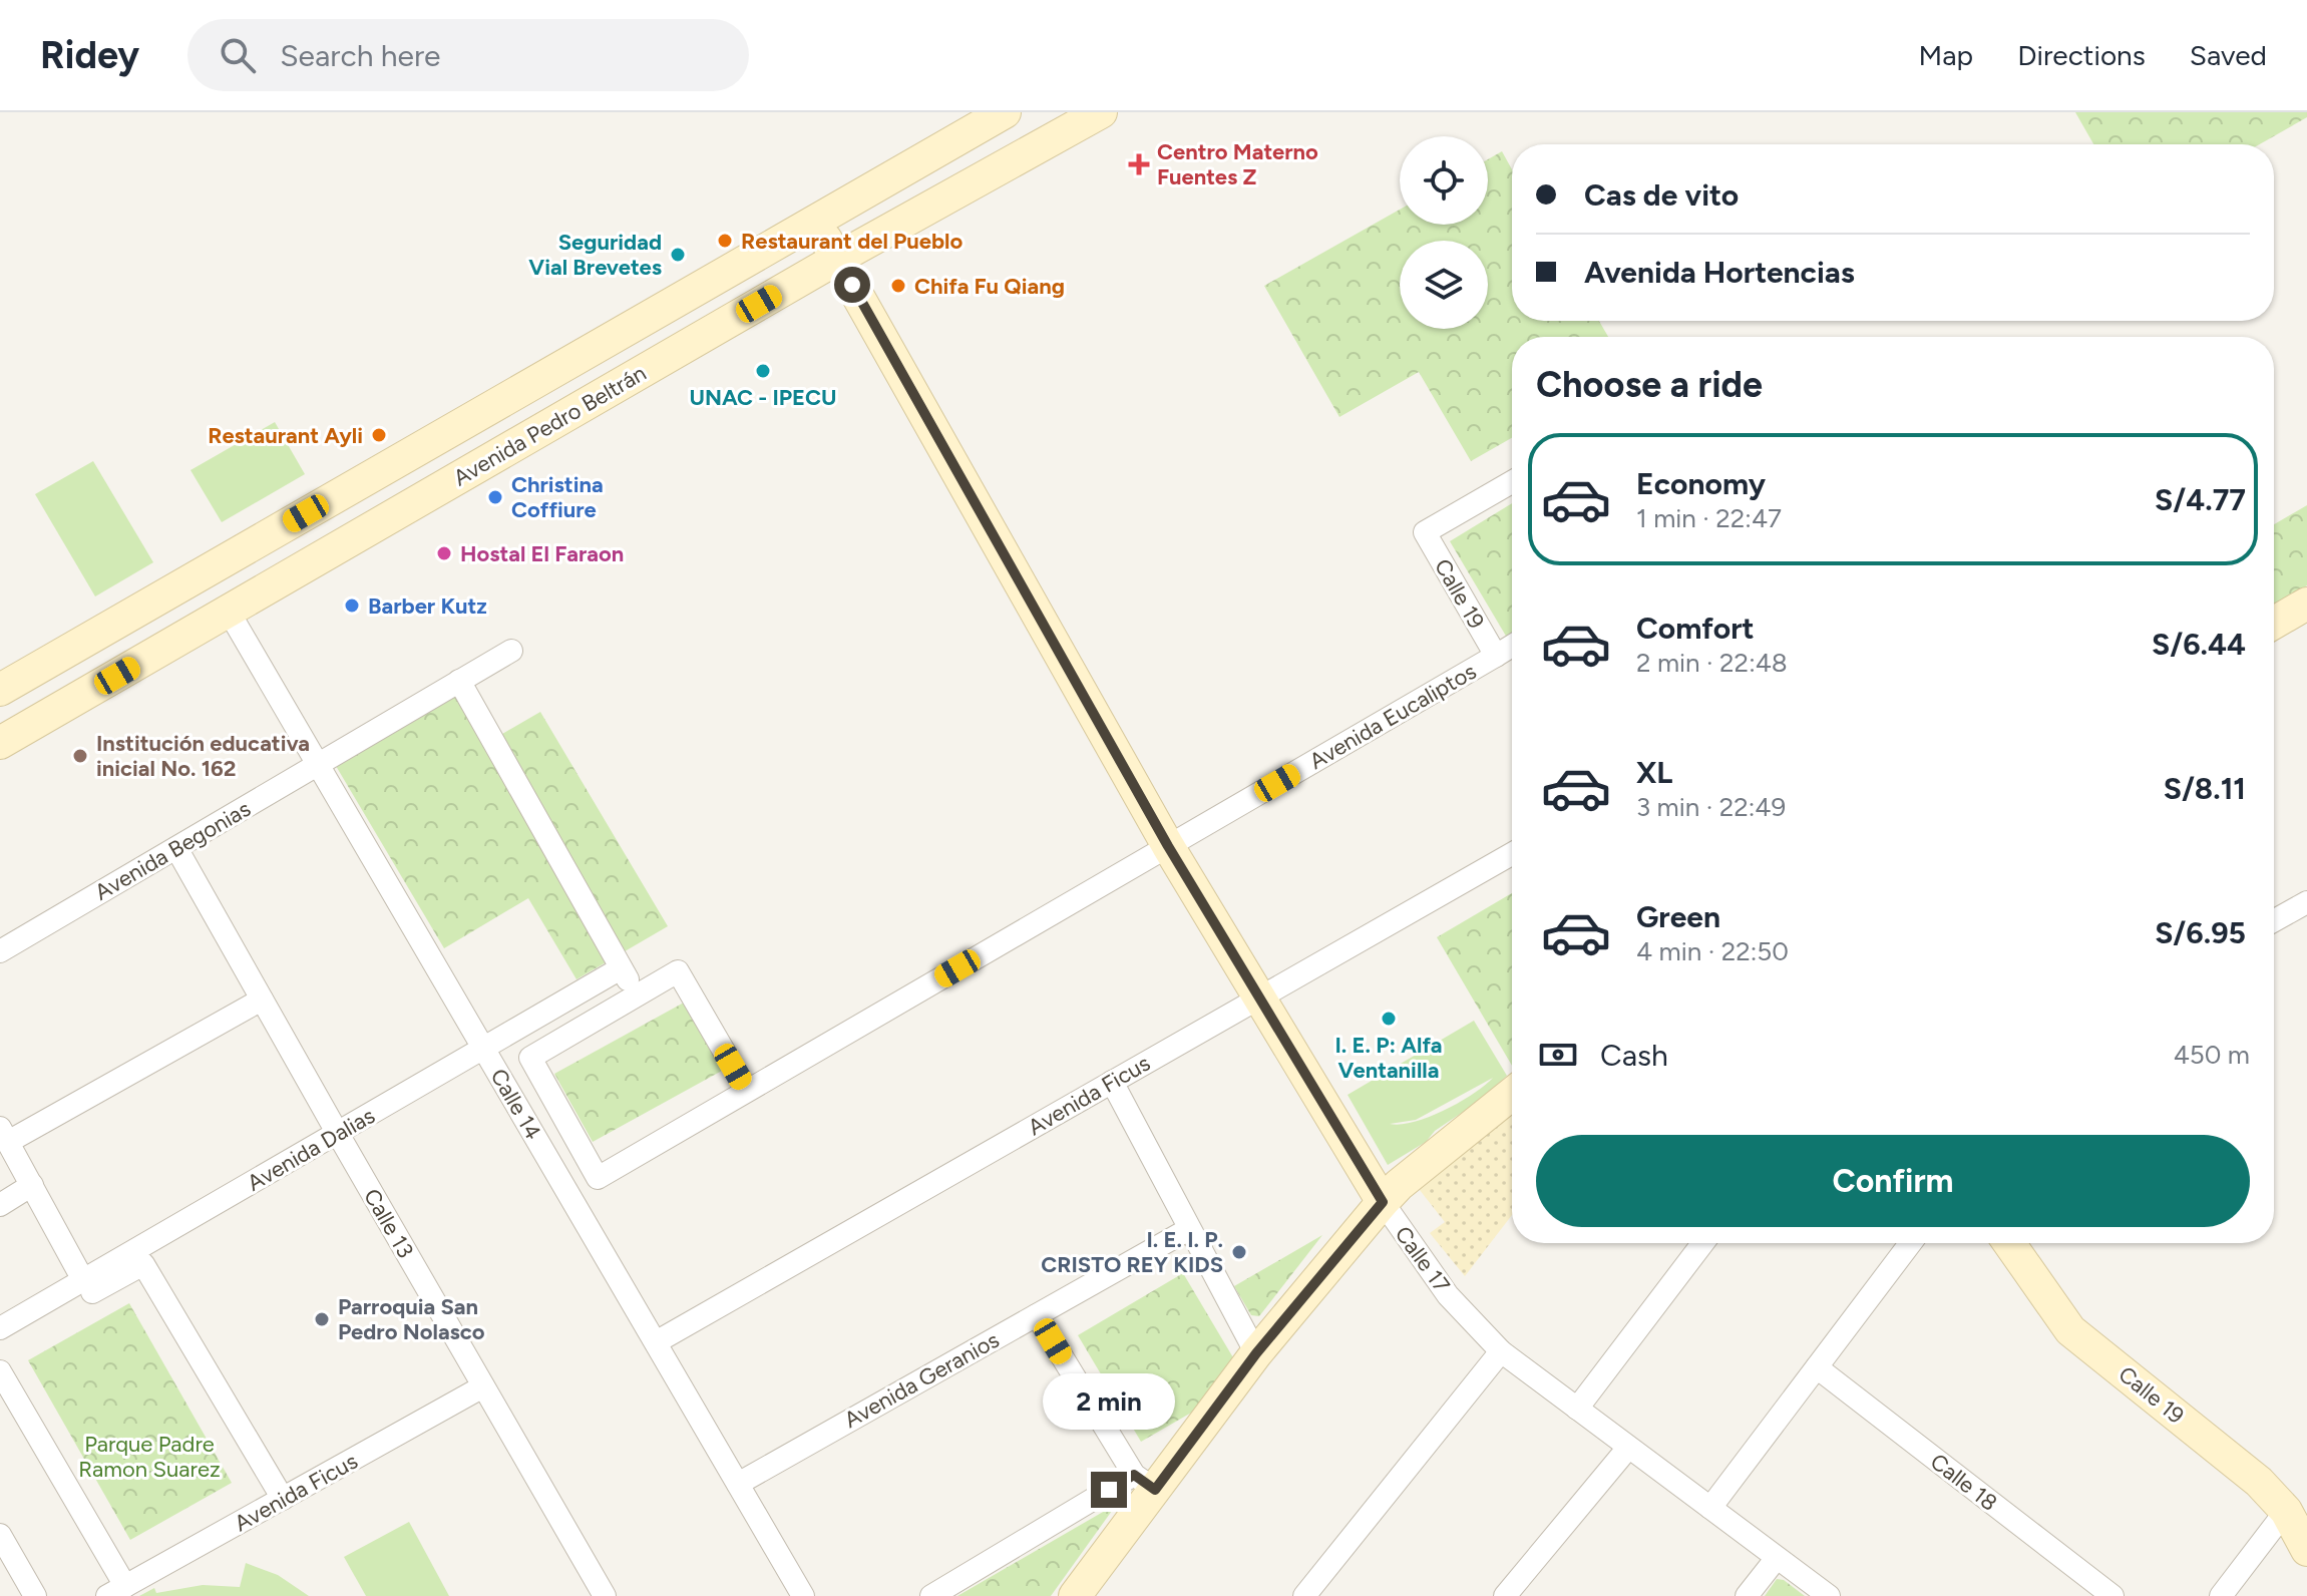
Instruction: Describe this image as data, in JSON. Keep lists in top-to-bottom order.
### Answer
{
  "streets": {
    "main road": ["Avenida Pedro Beltrán", "Calle 19", "Calle 17"],
    "street": [
      "Avenida Eucaliptos",
      "Avenida Begonias",
      "Avenida Ficus",
      "Calle 14",
      "Avenida Dalias",
      "Calle 13",
      "Avenida Geranios",
      "Calle 18"
    ]
  },
  "crossings": [
    ["Avenida Pedro Beltrán", "Calle 14"],
    ["Avenida Pedro Beltrán", "Calle 17"],
    ["Calle 19", "Avenida Eucaliptos"],
    ["Avenida Eucaliptos", "Calle 14"],
    ["Avenida Eucaliptos", "Calle 17"],
    ["Avenida Begonias", "Calle 14"],
    ["Avenida Begonias", "Calle 13"],
    ["Avenida Ficus", "Calle 14"],
    ["Avenida Ficus", "Calle 13"],
    ["Avenida Ficus", "Calle 17"],
    ["Calle 14", "Avenida Dalias"],
    ["Calle 14", "Avenida Geranios"],
    ["Avenida Dalias", "Calle 13"]
  ],
  "parks": ["Parque Padre Ramon Suarez"],
  "places": {
    "health": ["Centro Materno Fuentes Z"],
    "other": [
      "Restaurant del Pueblo",
      "Seguridad Vial Brevetes",
      "Chifa Fu Qiang",
      "UNAC - IPECU",
      "Restaurant Ayli",
      "Christina Coffiure",
      "Hostal El Faraon",
      "Barber Kutz",
      "Institución educativa inicial No. 162",
      "I. E. P: Alfa Ventanilla",
      "I. E. I. P. CRISTO REY KIDS",
      "Parroquia San Pedro Nolasco"
    ]
  },
  "page": {
    "header": "Ridey",
    "search": "Search here",
    "nav": ["Map", "Directions", "Saved"],
    "banner": ["Cas de vito", "Avenida Hortencias"],
    "heading": "Choose a ride",
    "list": [
      {
        "name": "Economy",
        "note": "1 min · 22:47",
        "value": "S/4.77"
      },
      {
        "name": "Comfort",
        "note": "2 min · 22:48",
        "value": "S/6.44"
      },
      {
        "name": "XL",
        "note": "3 min · 22:49",
        "value": "S/8.11"
      },
      {
        "name": "Green",
        "note": "4 min · 22:50",
        "value": "S/6.95"
      }
    ],
    "pay": ["Cash", "450 m"],
    "buttons": "Confirm",
    "bubble": "2 min"
  }
}
